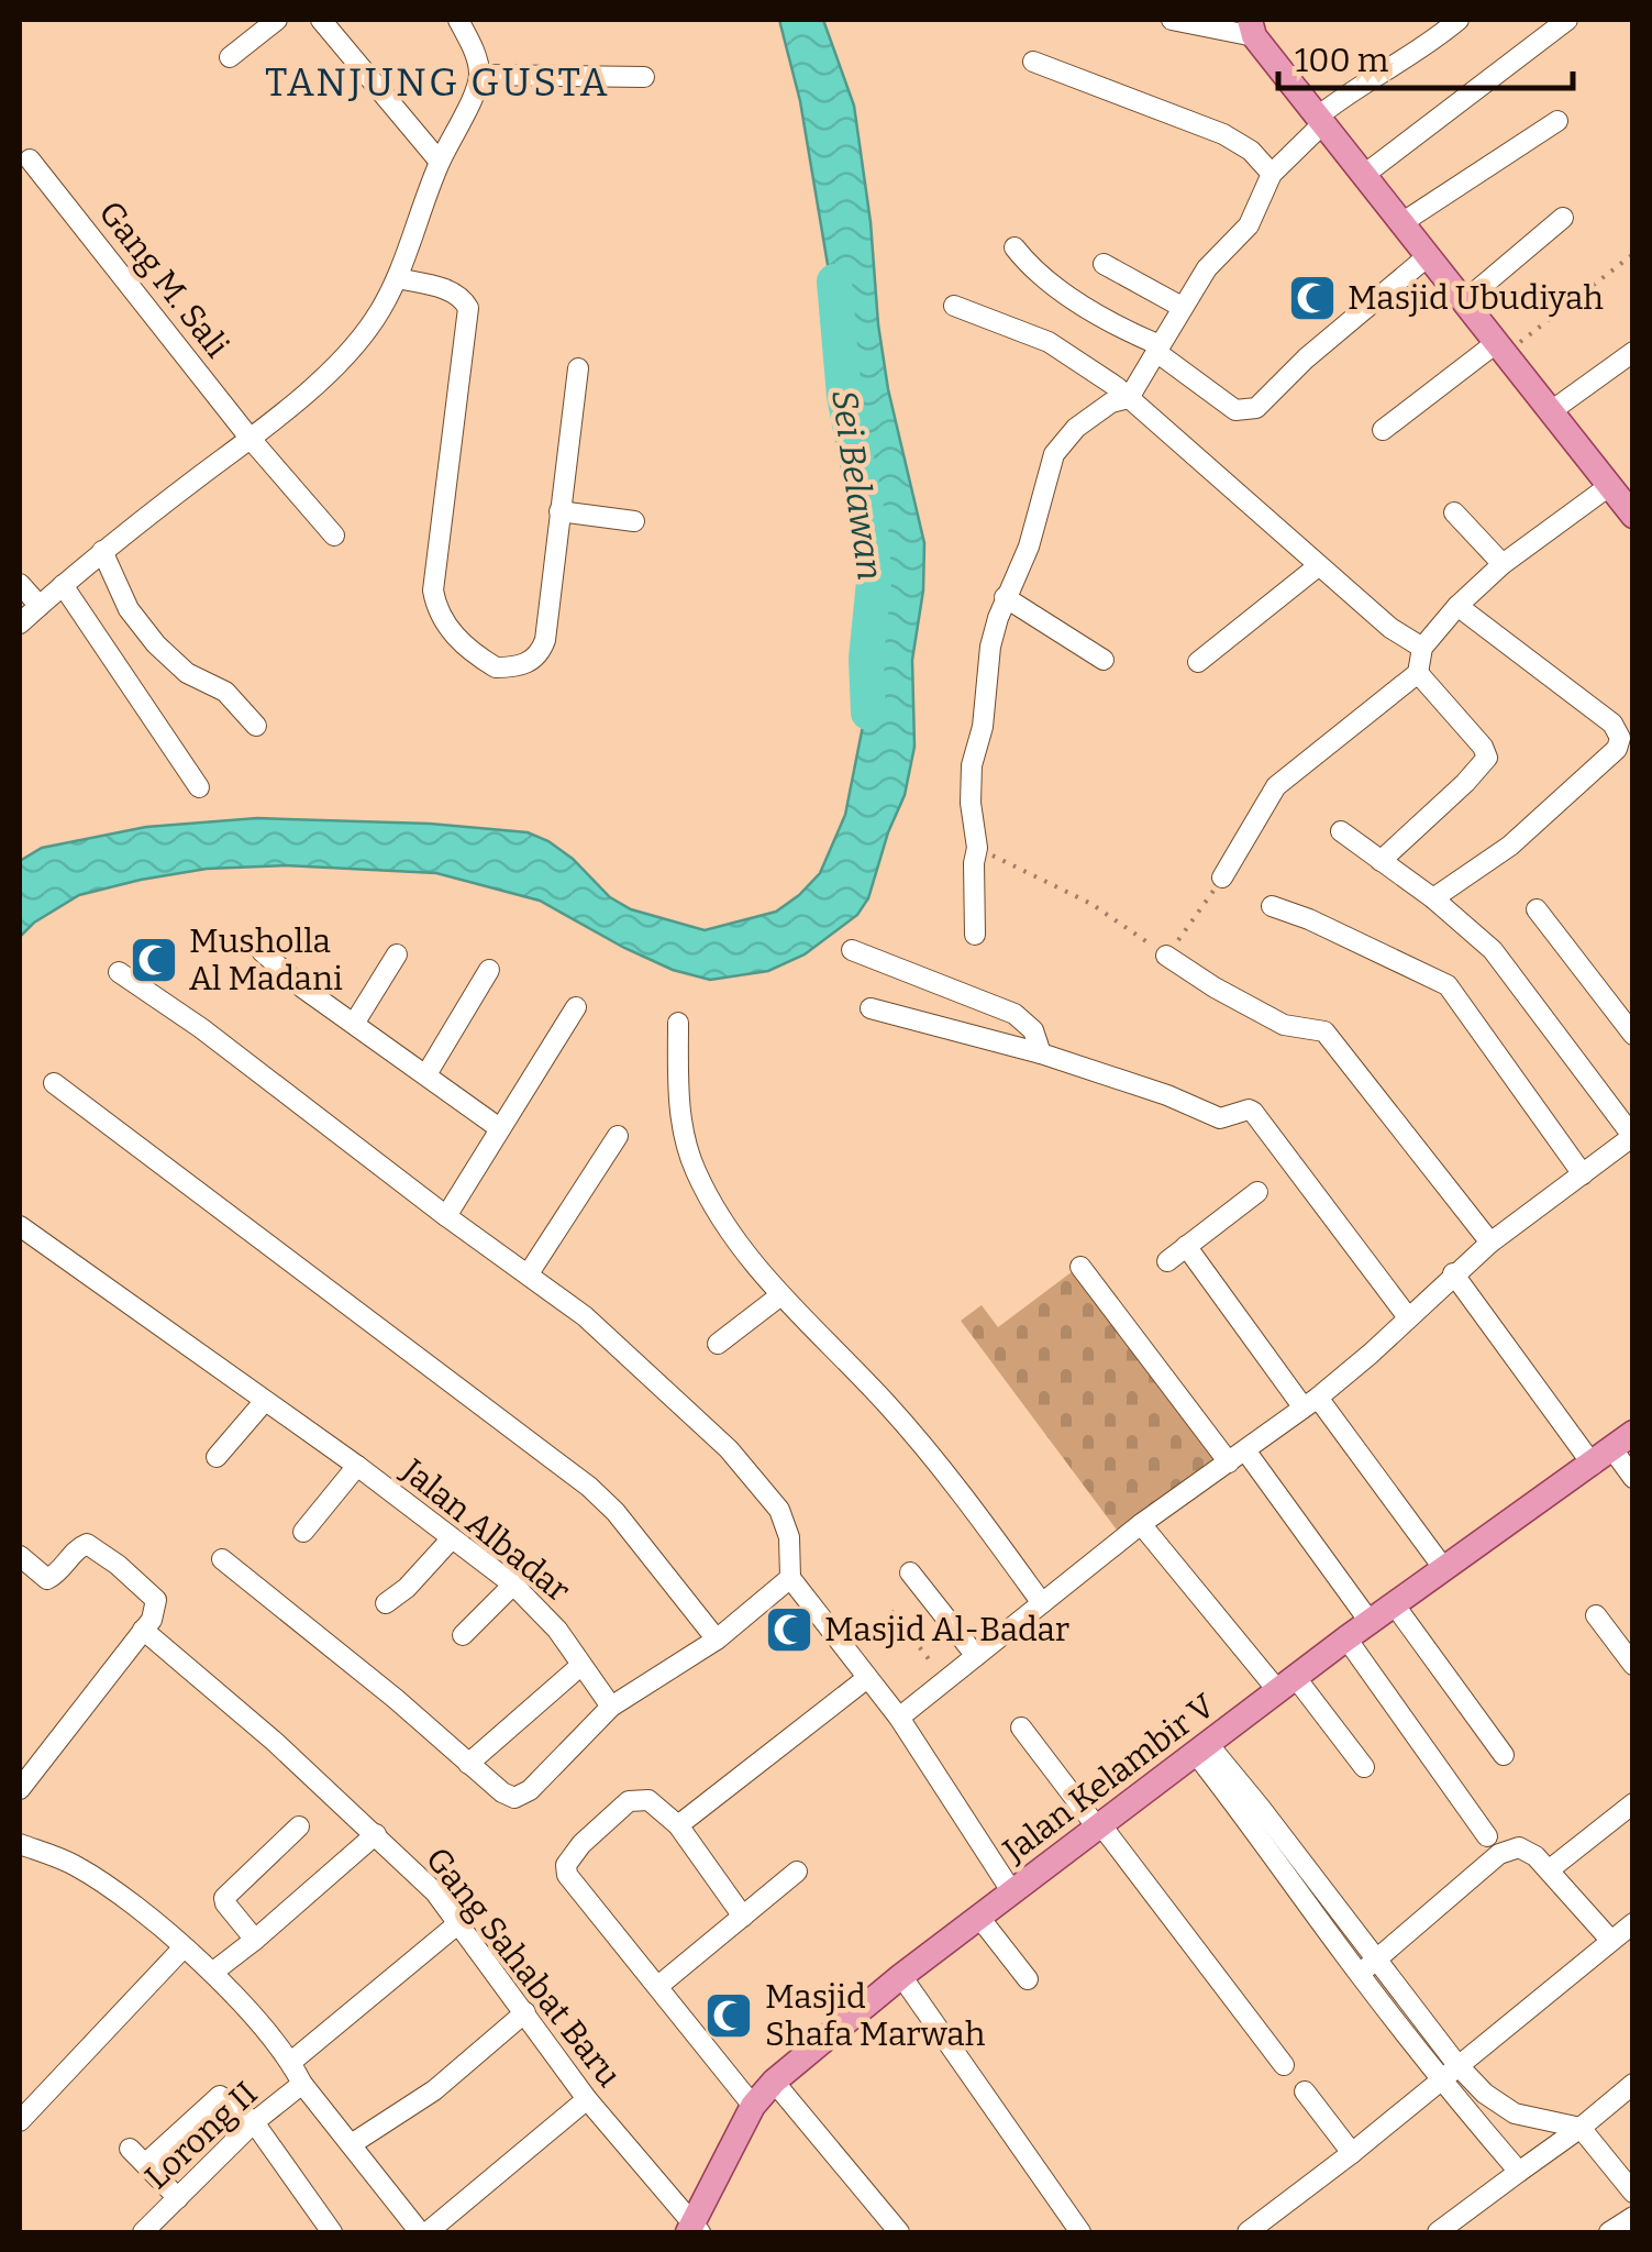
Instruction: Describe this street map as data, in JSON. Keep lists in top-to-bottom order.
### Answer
{
  "streets": {
    "main road": ["Jalan Kelambir V"],
    "street": [
      "Gang M. Sali",
      "Jalan Albadar",
      "Gang Sahabat Baru",
      "Lorong II"
    ]
  },
  "crossings": [
    ["Jalan Kelambir V", "Gang Sahabat Baru"]
  ],
  "districts": ["TANJUNG GUSTA"],
  "water": ["Sei Belawan"],
  "places": {
    "mosque": [
      "Masjid Ubudiyah",
      "Musholla Al Madani",
      "Masjid Al-Badar",
      "Masjid Shafa Marwah"
    ]
  },
  "scale_bar": "100 m"
}
